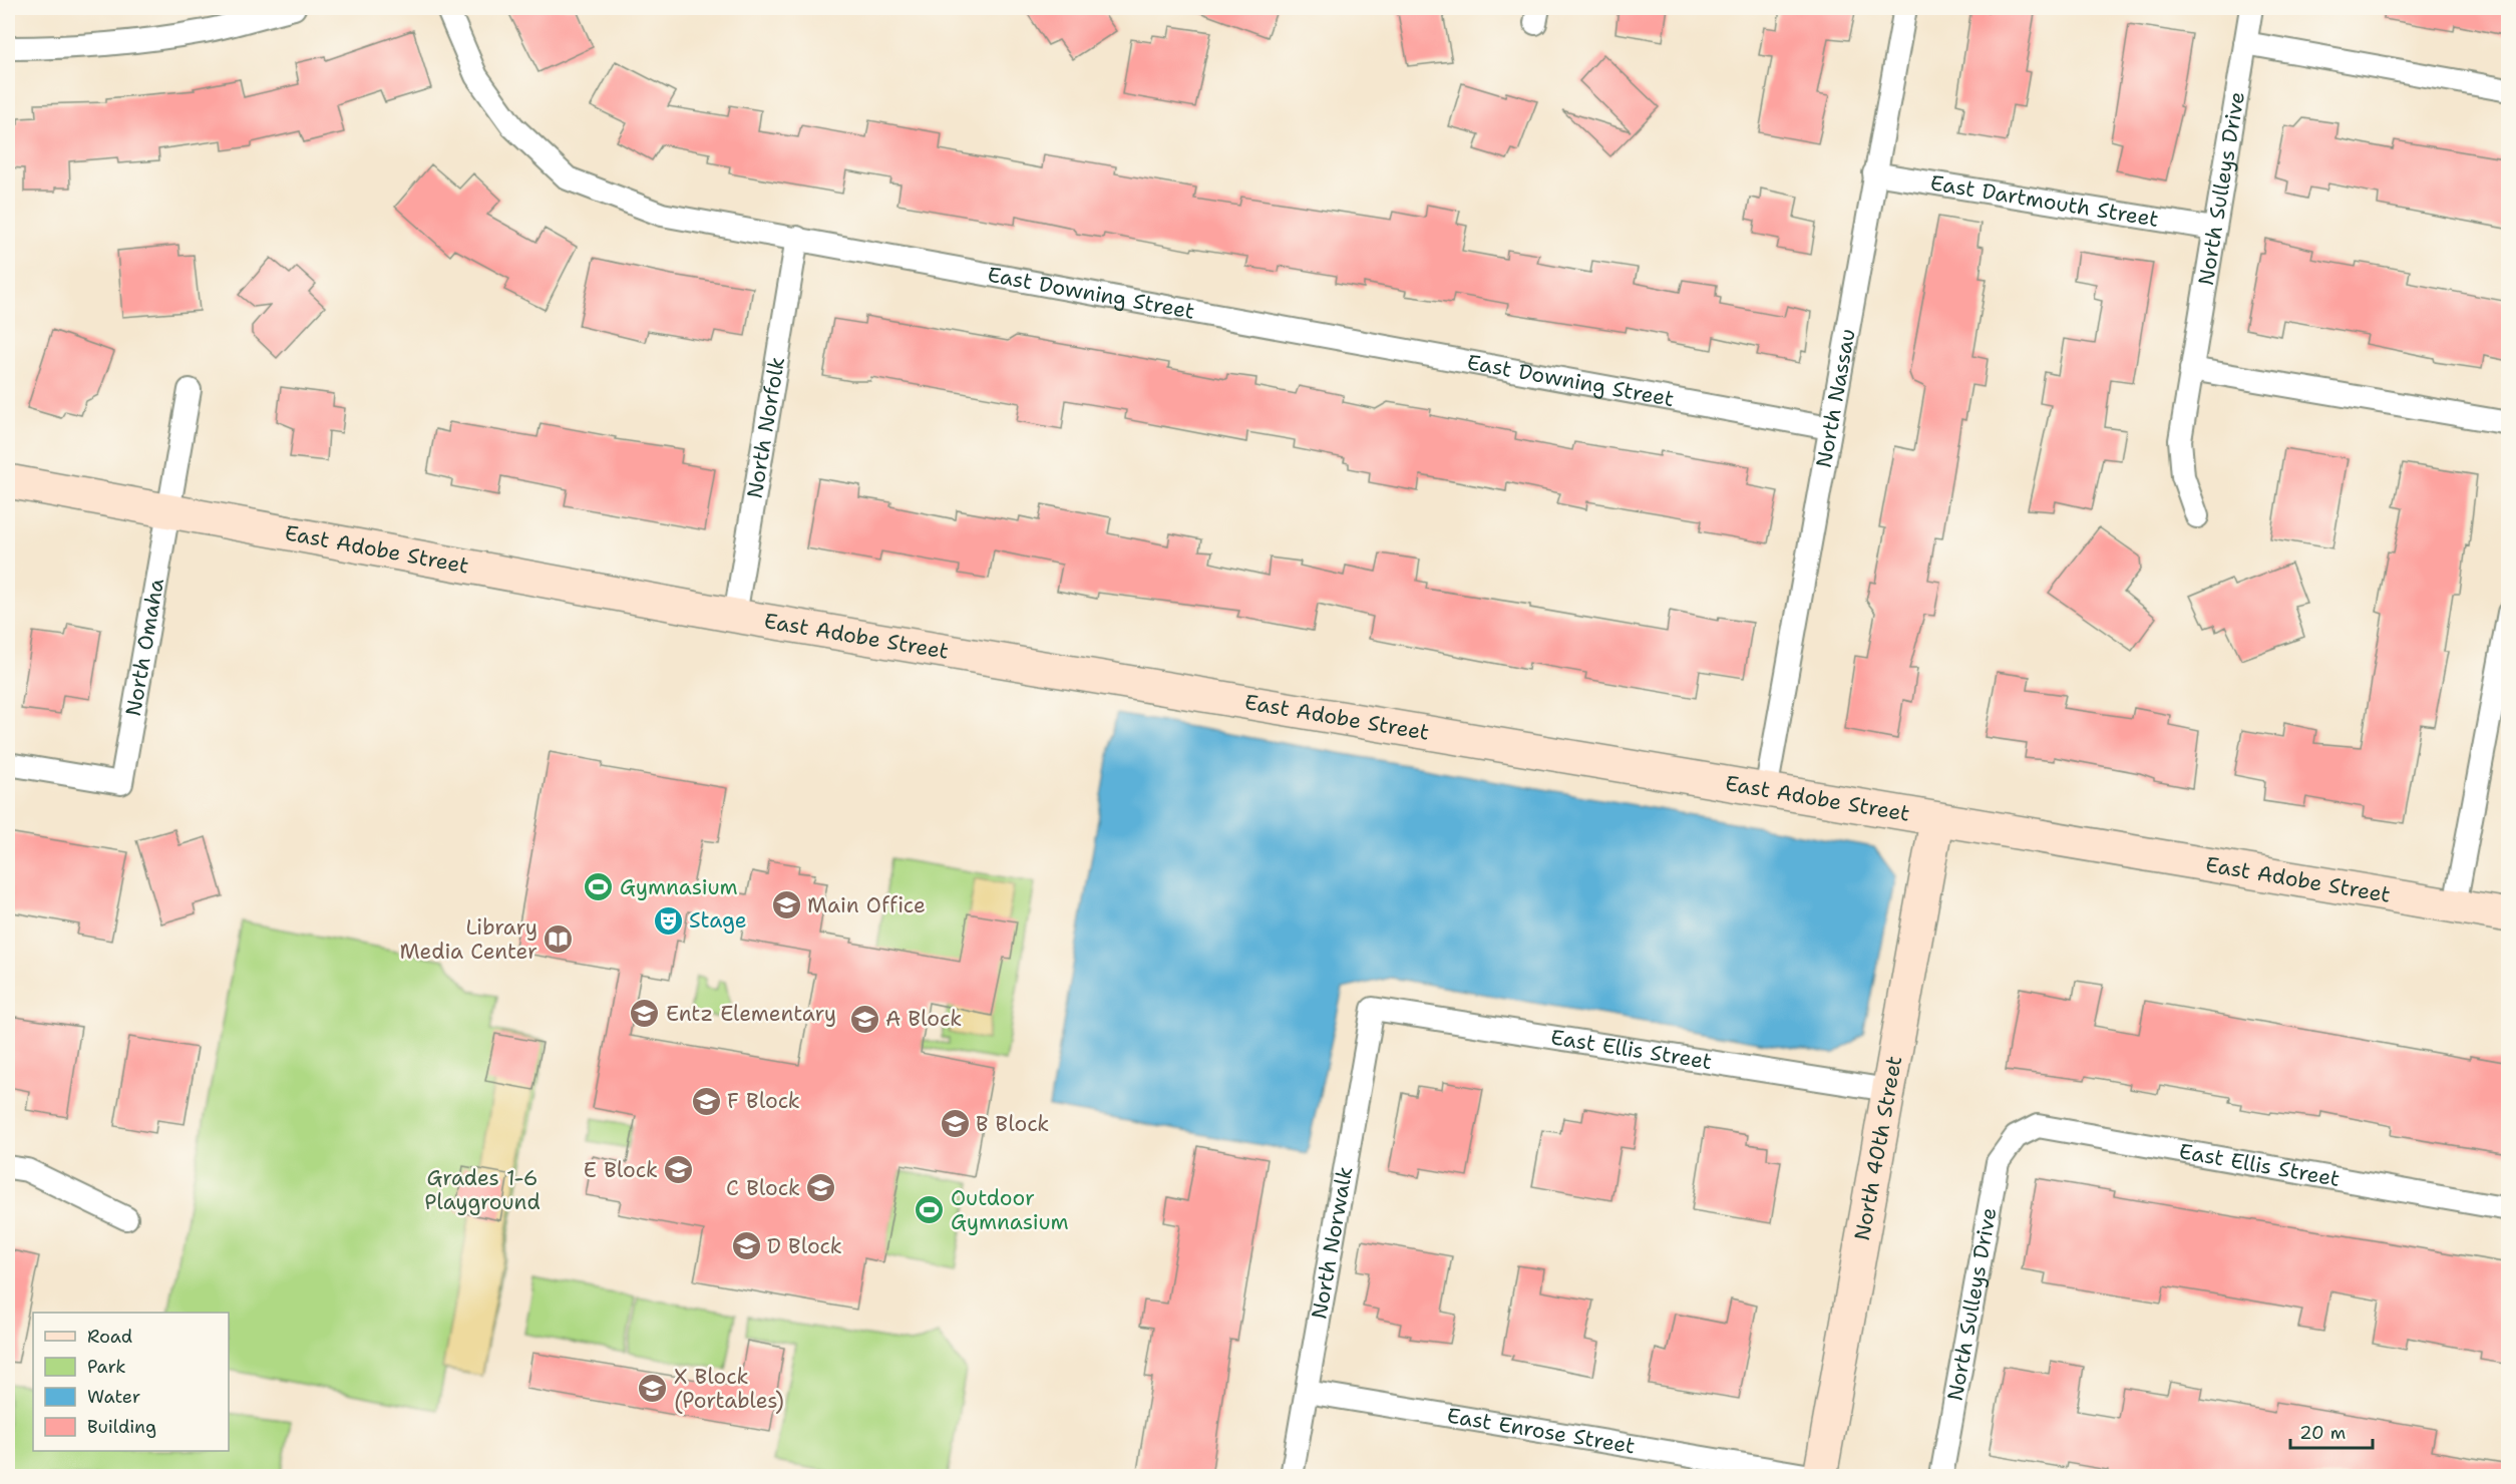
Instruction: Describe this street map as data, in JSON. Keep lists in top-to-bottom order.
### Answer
{
  "streets": {
    "street": [
      "North Sulleys Drive",
      "East Dartmouth Street",
      "East Downing Street",
      "North Nassau",
      "North Norfolk",
      "East Adobe Street",
      "North Omaha",
      "East Ellis Street",
      "North 40th Street",
      "North Norwalk",
      "East Enrose Street"
    ]
  },
  "crossings": [
    ["North Sulleys Drive", "East Dartmouth Street"],
    ["North Sulleys Drive", "East Ellis Street"],
    ["East Dartmouth Street", "North Nassau"],
    ["East Downing Street", "North Nassau"],
    ["East Downing Street", "North Norfolk"],
    ["North Nassau", "East Adobe Street"],
    ["North Norfolk", "East Adobe Street"],
    ["East Adobe Street", "North Omaha"],
    ["East Adobe Street", "North 40th Street"],
    ["East Ellis Street", "North 40th Street"],
    ["East Ellis Street", "North Norwalk"],
    ["North Norwalk", "East Enrose Street"]
  ],
  "parks": ["Grades 1-6 Playground"],
  "places": {
    "sports": ["Gymnasium", "Outdoor Gymnasium"],
    "school or university": [
      "Main Office",
      "Entz Elementary",
      "A Block",
      "F Block",
      "B Block",
      "E Block",
      "C Block",
      "D Block",
      "X Block (Portables)"
    ],
    "theatre": ["Stage"],
    "library": ["Library Media Center"]
  },
  "legend": [
    "Road",
    "Park",
    "Water",
    "Building"
  ],
  "scale_bar": "20 m"
}
